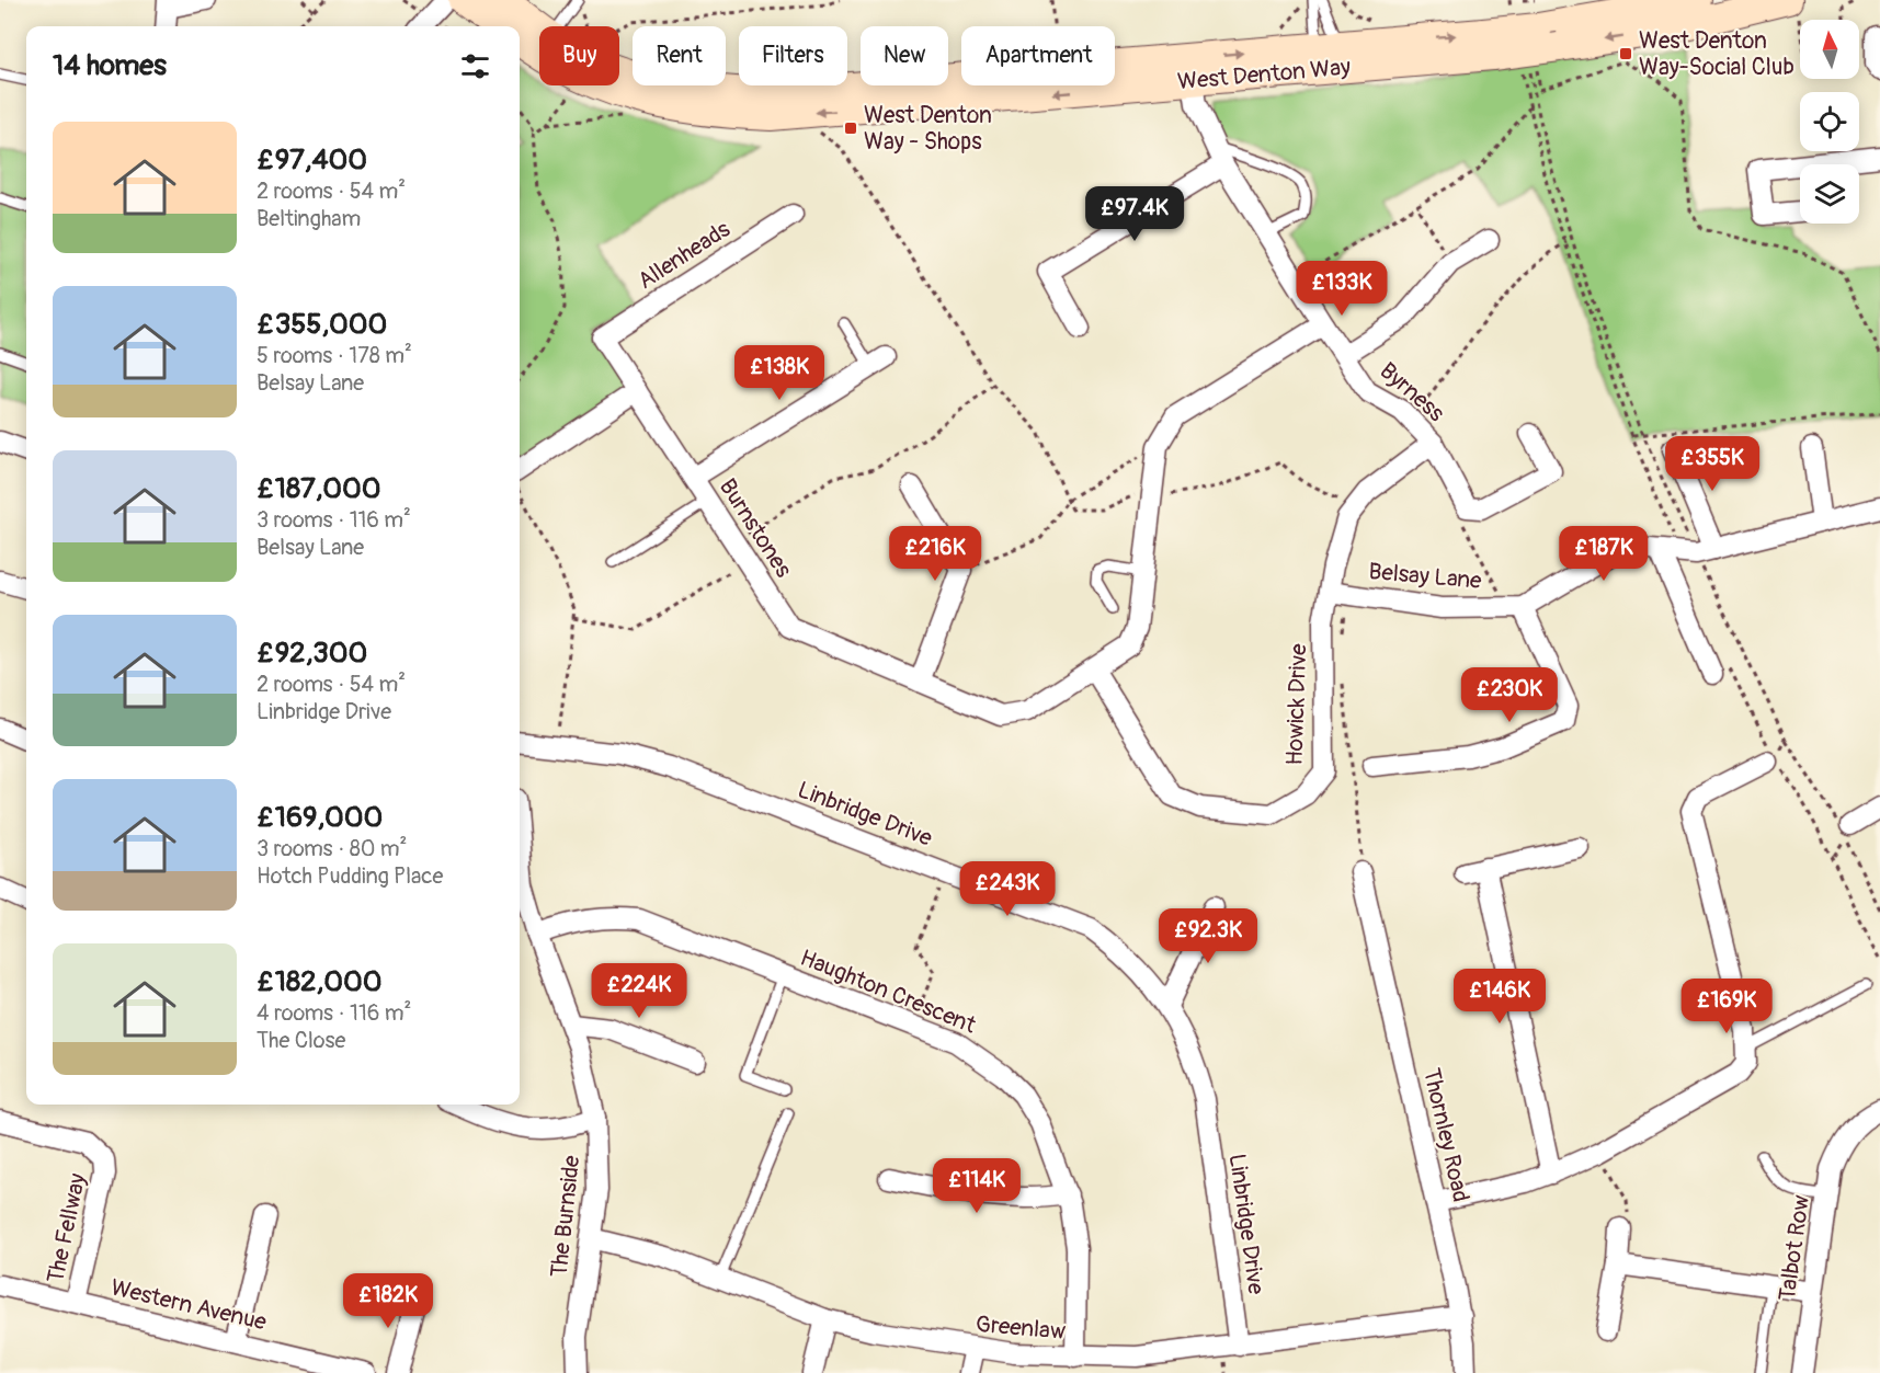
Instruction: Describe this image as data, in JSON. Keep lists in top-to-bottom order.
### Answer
{
  "streets": {
    "street": [
      "West Denton Way",
      "Allenheads",
      "Byrness",
      "Burnstones",
      "Belsay Lane",
      "Howick Drive",
      "Linbridge Drive",
      "Haughton Crescent",
      "Thornley Road",
      "The Burnside",
      "The Fellway",
      "Talbot Row",
      "Western Avenue",
      "Greenlaw"
    ]
  },
  "crossings": [
    ["West Denton Way", "Byrness"],
    ["Allenheads", "Burnstones"],
    ["Byrness", "Burnstones"],
    ["Byrness", "Howick Drive"],
    ["Burnstones", "Howick Drive"],
    ["Belsay Lane", "Howick Drive"],
    ["Linbridge Drive", "Greenlaw"],
    ["Haughton Crescent", "The Burnside"],
    ["Haughton Crescent", "Greenlaw"],
    ["Thornley Road", "Greenlaw"],
    ["The Burnside", "Greenlaw"],
    ["The Fellway", "Western Avenue"]
  ],
  "places": {
    "transit": ["West Denton Way-Social Club", "West Denton Way - Shops"]
  },
  "north": "top",
  "page": {
    "chip": [
      "Buy",
      "Rent",
      "Filters",
      "New",
      "Apartment"
    ],
    "heading": "14 homes",
    "list": [
      {
        "name": "£97,400",
        "note": "2 rooms · 54 m² · Beltingham"
      },
      {
        "name": "£355,000",
        "note": "5 rooms · 178 m² · Belsay Lane"
      },
      {
        "name": "£187,000",
        "note": "3 rooms · 116 m² · Belsay Lane"
      },
      {
        "name": "£92,300",
        "note": "2 rooms · 54 m² · Linbridge Drive"
      },
      {
        "name": "£169,000",
        "note": "3 rooms · 80 m² · Hotch Pudding Place"
      },
      {
        "name": "£182,000",
        "note": "4 rooms · 116 m² · The Close"
      }
    ],
    "price": [
      "£97.4K",
      "£133K",
      "£138K",
      "£355K",
      "£216K",
      "£187K",
      "£230K",
      "£243K",
      "£92.3K",
      "£224K",
      "£146K",
      "£169K",
      "£114K",
      "£182K"
    ]
  }
}
